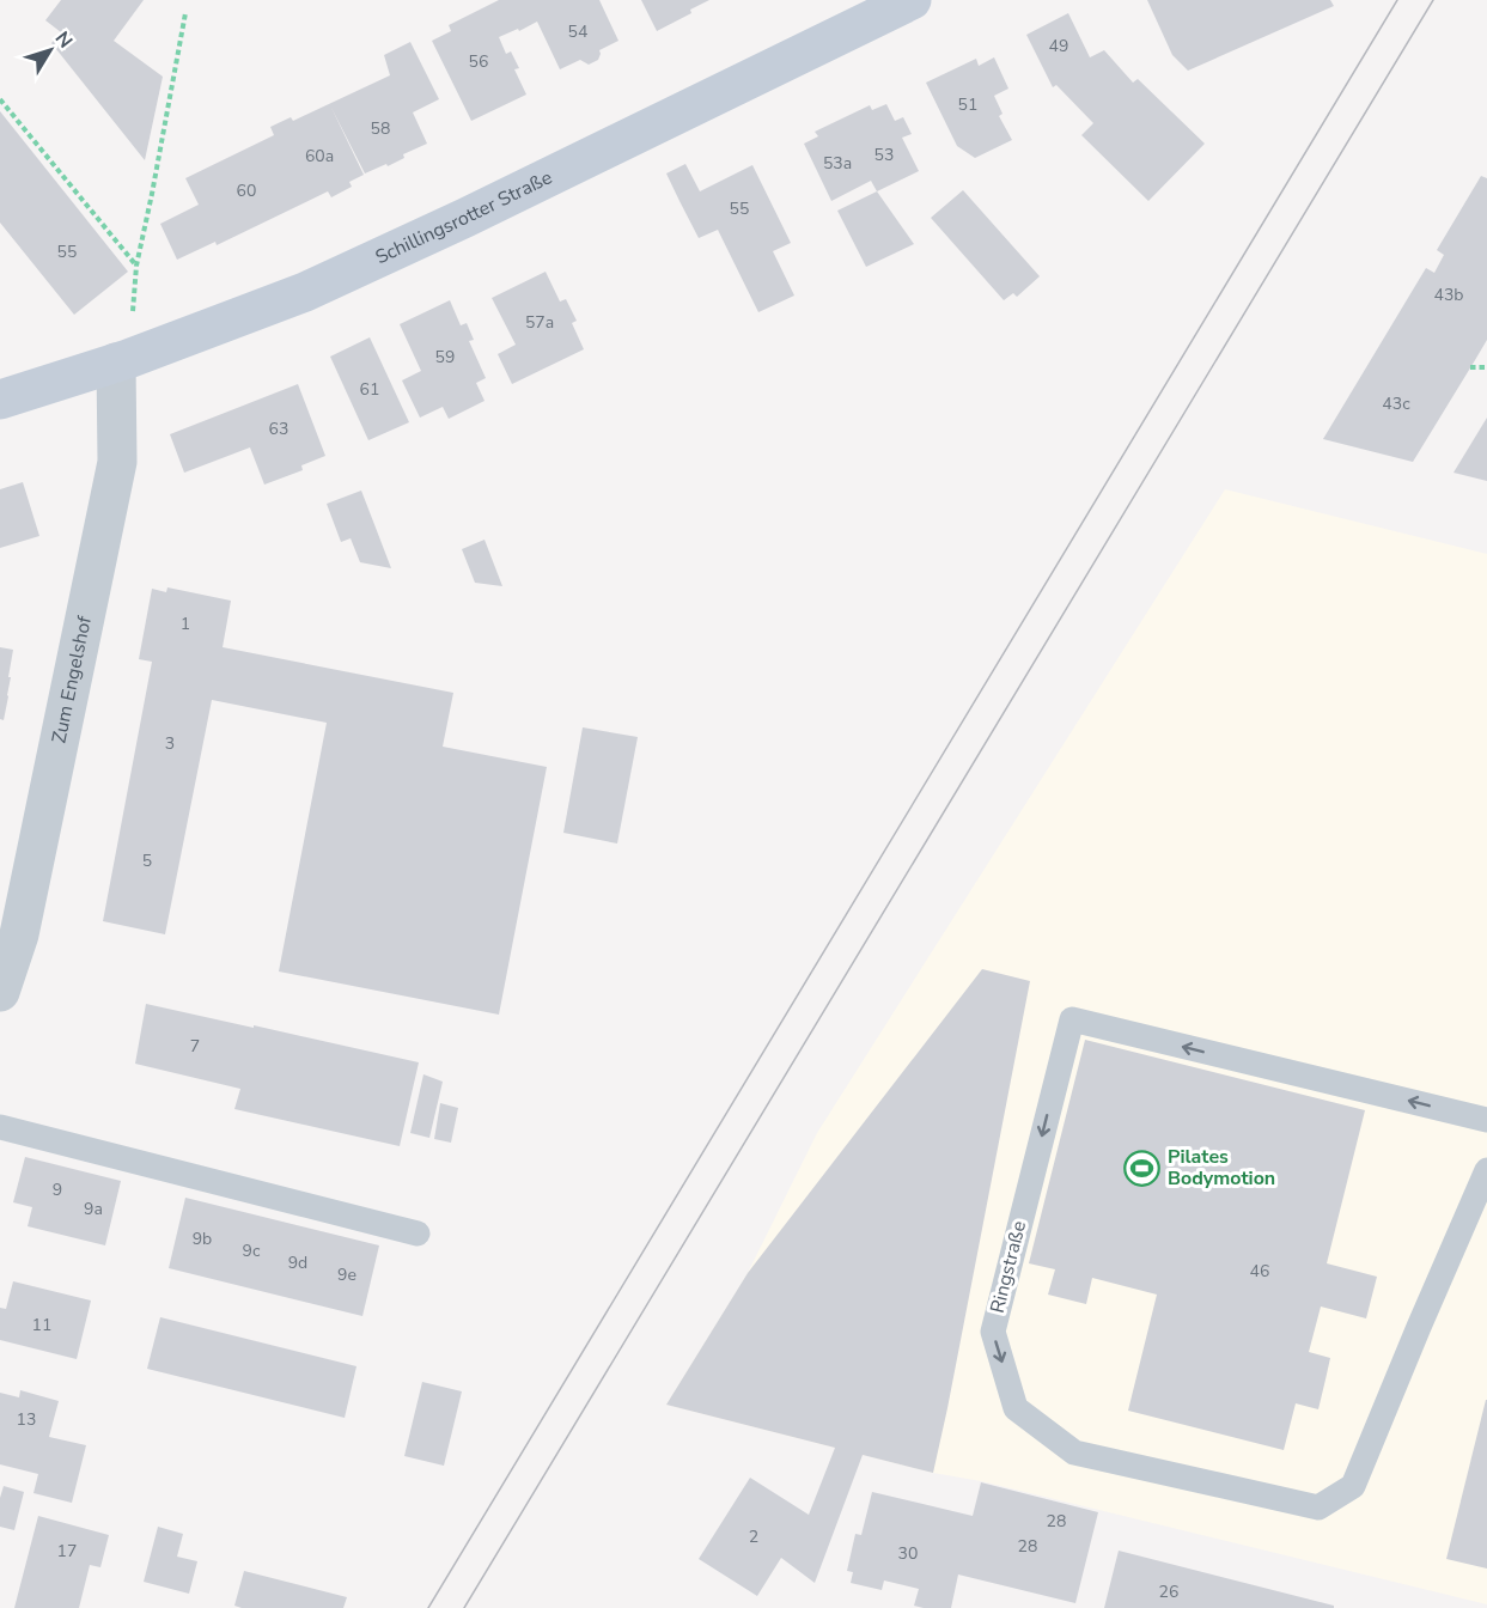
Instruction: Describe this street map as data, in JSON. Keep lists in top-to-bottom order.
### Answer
{
  "streets": {
    "street": ["Schillingsrotter Straße", "Zum Engelshof"],
    "lane": ["Ringstraße"]
  },
  "crossings": [
    ["Schillingsrotter Straße", "Zum Engelshof"]
  ],
  "places": {
    "sports": ["Pilates Bodymotion"]
  },
  "house_numbers": [
    "54",
    "49",
    "56",
    "51",
    "58",
    "53",
    "60a",
    "53a",
    "60",
    "55",
    "55",
    "43b",
    "57a",
    "59",
    "61",
    "43c",
    "63",
    "1",
    "3",
    "5",
    "7",
    "9",
    "9a",
    "9b",
    "9c",
    "9d",
    "46",
    "9e",
    "11",
    "13",
    "28",
    "2",
    "28",
    "17",
    "30",
    "26"
  ],
  "north": "top right"
}
